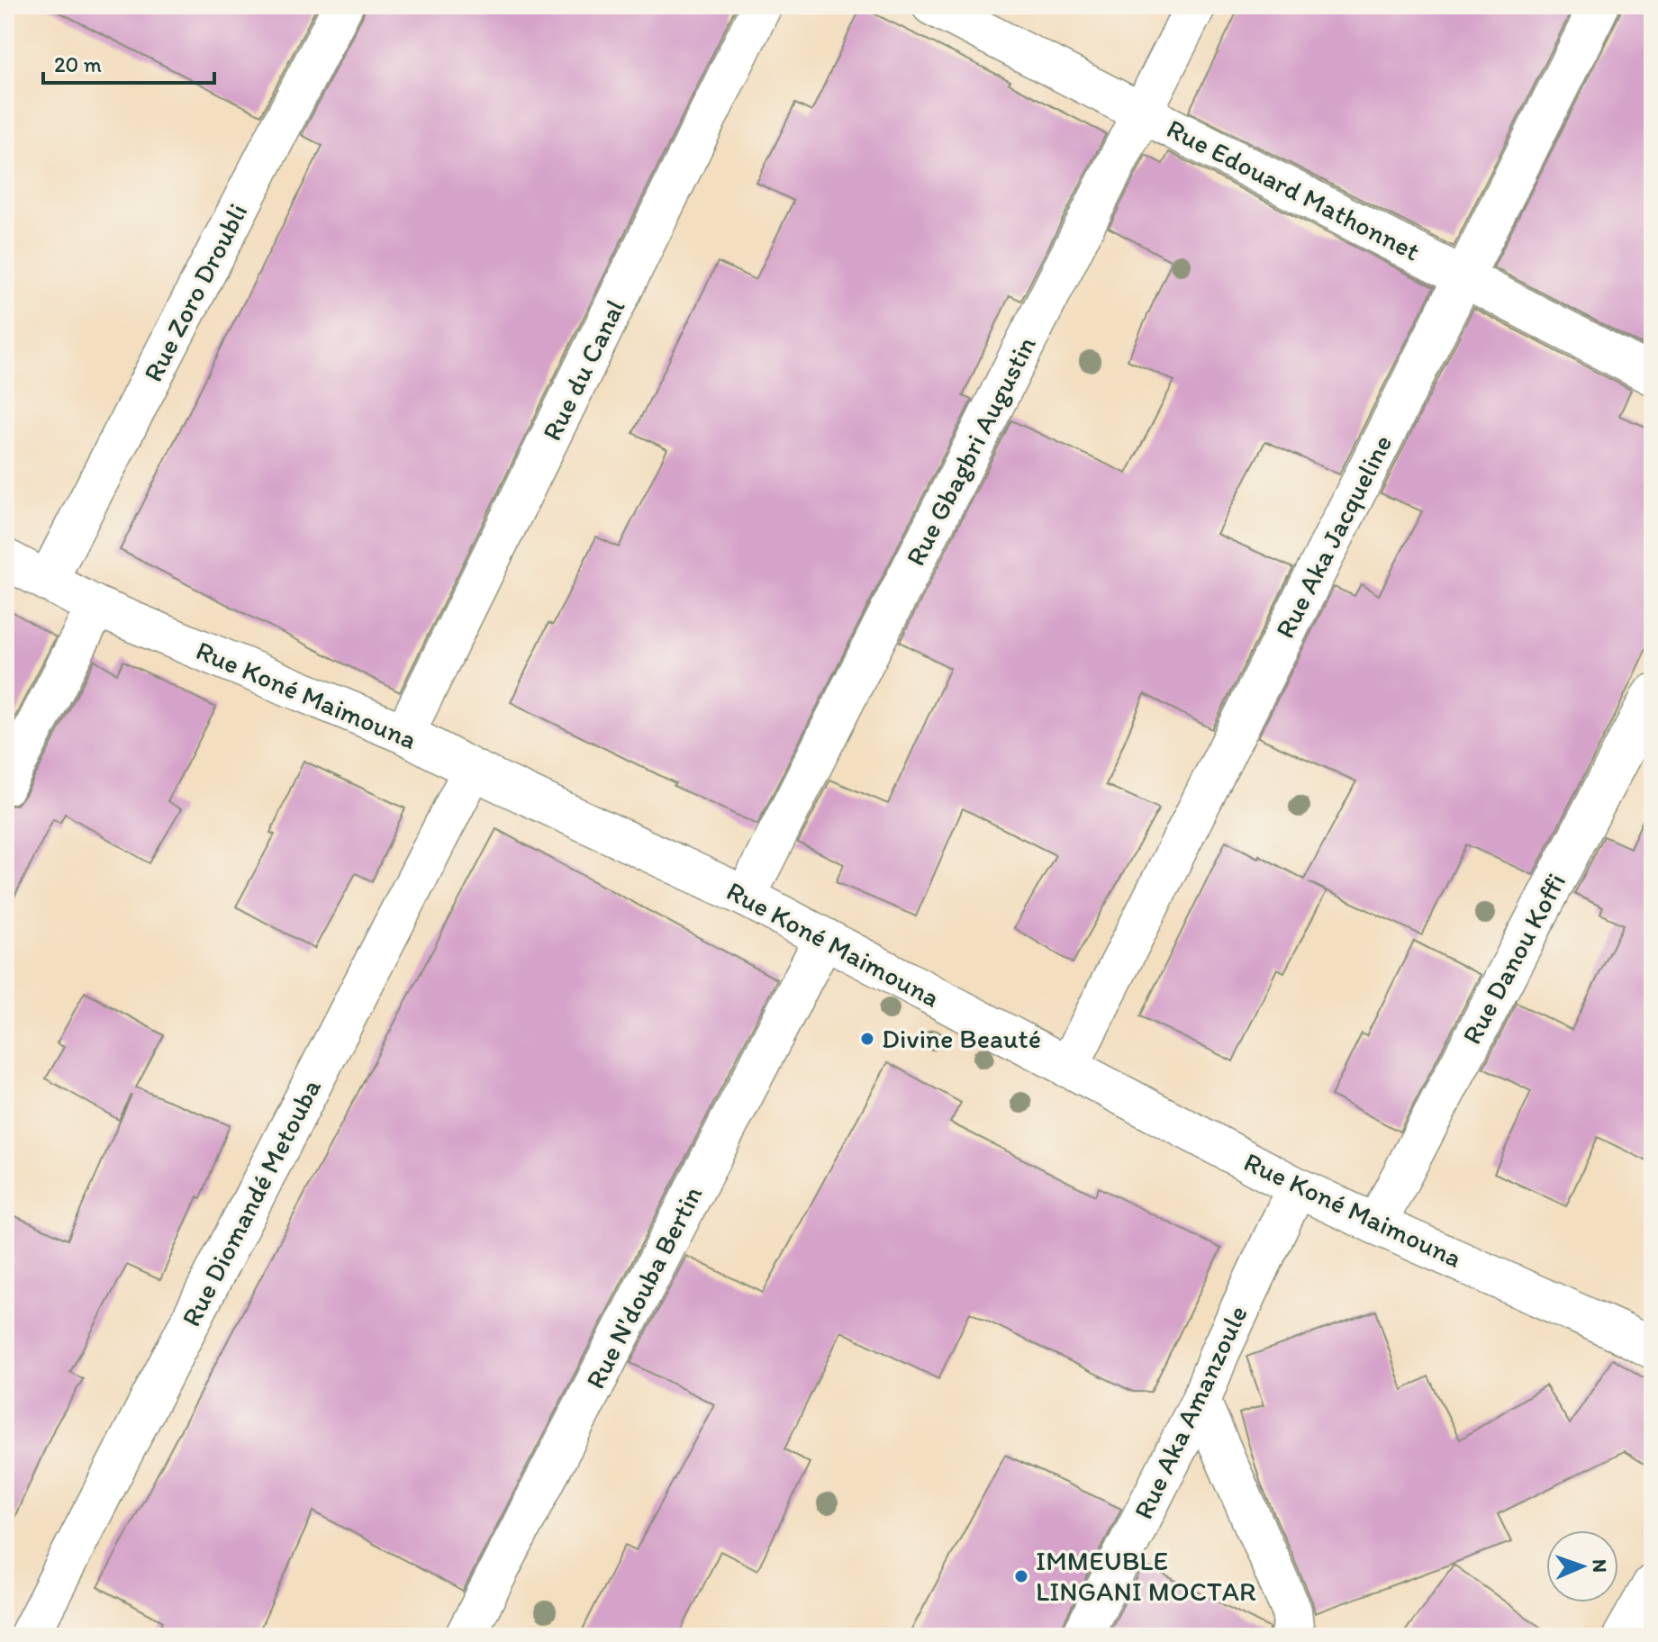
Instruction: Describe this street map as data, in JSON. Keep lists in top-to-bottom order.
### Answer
{
  "streets": {
    "street": [
      "Rue Edouard Mathonnet",
      "Rue Zoro Droubli",
      "Rue du Canal",
      "Rue Gbagbri Augustin",
      "Rue Aka Jacqueline",
      "Rue Koné Maimouna",
      "Rue Danou Koffi",
      "Rue Diomandé Metouba",
      "Rue N'douba Bertin",
      "Rue Aka Amanzoule"
    ]
  },
  "crossings": [
    ["Rue Edouard Mathonnet", "Rue Gbagbri Augustin"],
    ["Rue Edouard Mathonnet", "Rue Aka Jacqueline"],
    ["Rue Zoro Droubli", "Rue Koné Maimouna"],
    ["Rue du Canal", "Rue Koné Maimouna"],
    ["Rue Gbagbri Augustin", "Rue Koné Maimouna"],
    ["Rue Aka Jacqueline", "Rue Koné Maimouna"],
    ["Rue Koné Maimouna", "Rue Danou Koffi"],
    ["Rue Koné Maimouna", "Rue Diomandé Metouba"],
    ["Rue Koné Maimouna", "Rue N'douba Bertin"],
    ["Rue Koné Maimouna", "Rue Aka Amanzoule"]
  ],
  "places": ["Divine Beauté", "IMMEUBLE LINGANI MOCTAR"],
  "scale_bar": "20 m",
  "north": "right"
}
